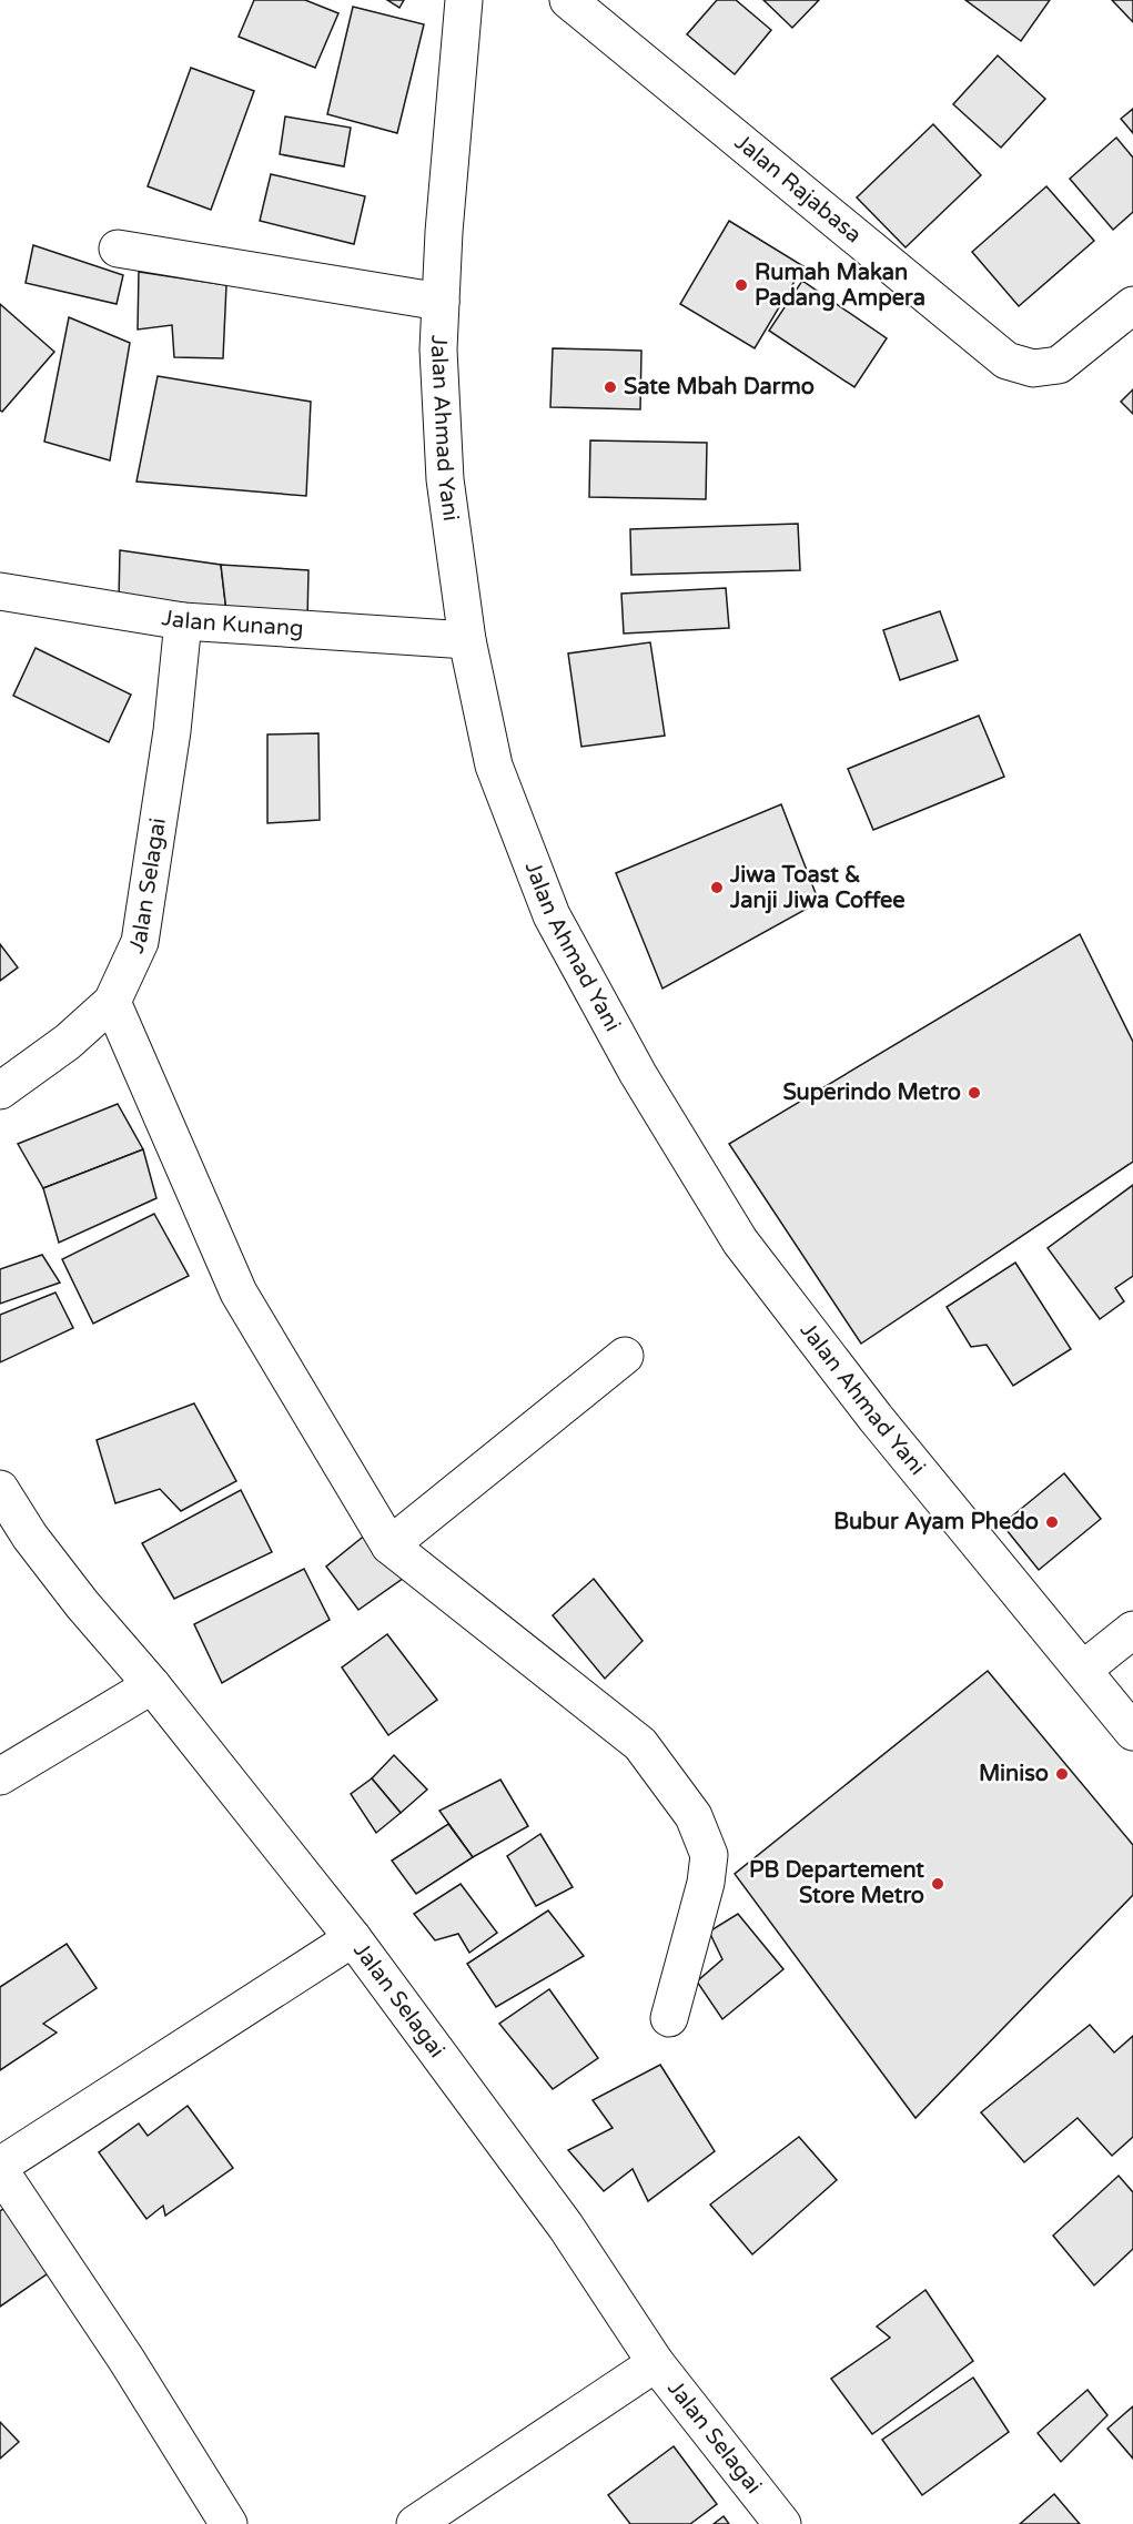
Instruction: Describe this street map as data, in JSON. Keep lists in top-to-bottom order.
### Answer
{
  "streets": {
    "street": [
      "Jalan Rajabasa",
      "Jalan Ahmad Yani",
      "Jalan Kunang",
      "Jalan Selagai"
    ]
  },
  "crossings": [
    ["Jalan Ahmad Yani", "Jalan Kunang"],
    ["Jalan Kunang", "Jalan Selagai"]
  ],
  "places": [
    "Rumah Makan Padang Ampera",
    "Sate Mbah Darmo",
    "Jiwa Toast & Janji Jiwa Coffee",
    "Superindo Metro",
    "Bubur Ayam Phedo",
    "Miniso",
    "PB Departement Store Metro"
  ]
}
